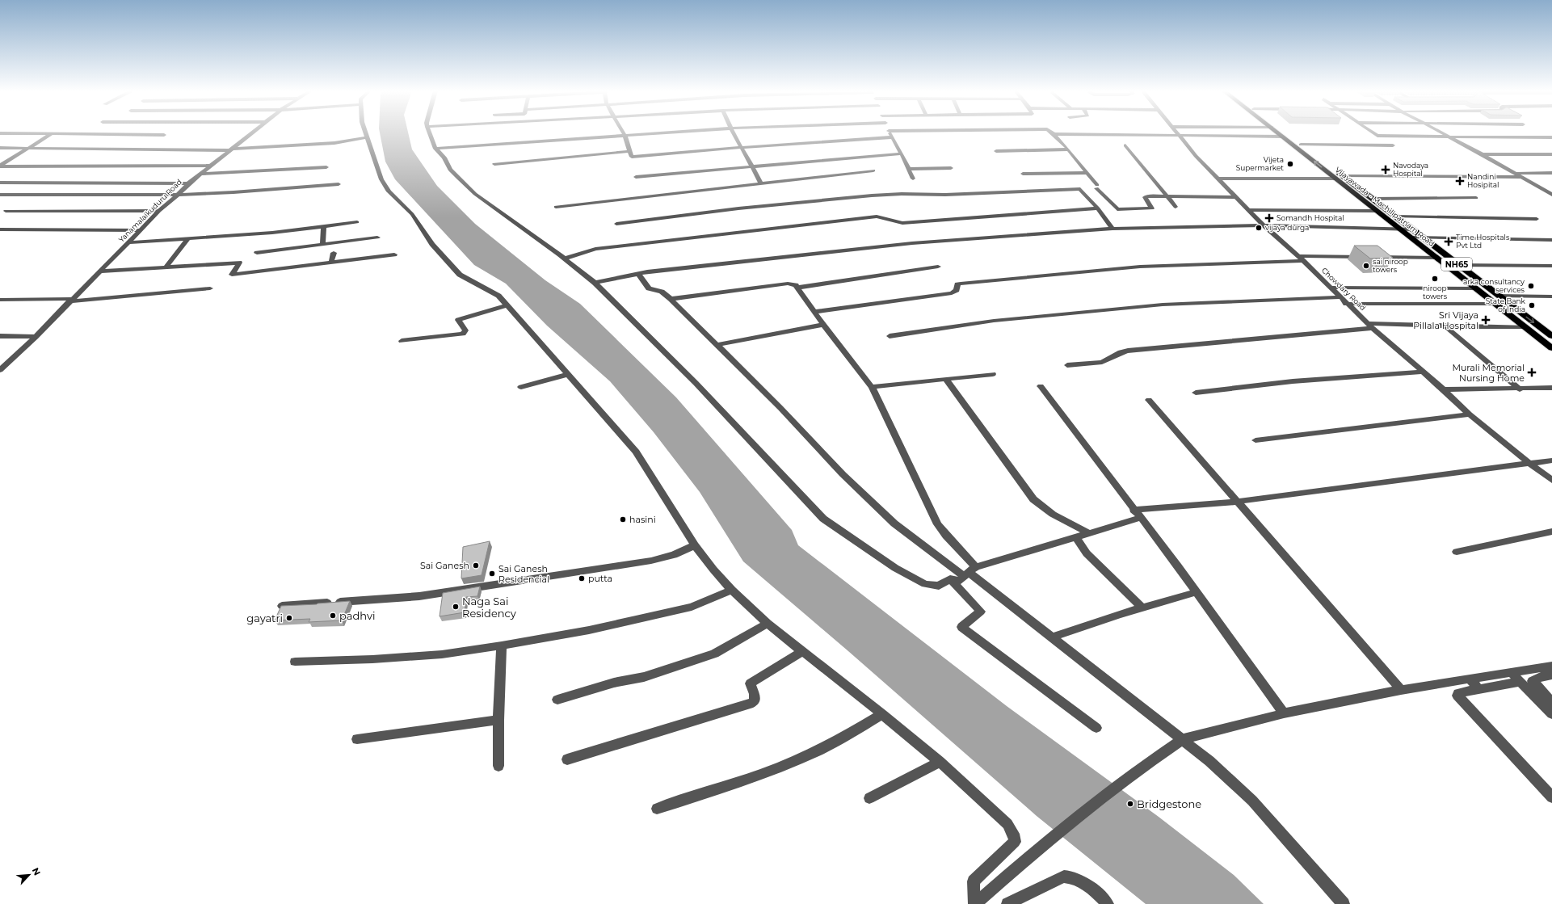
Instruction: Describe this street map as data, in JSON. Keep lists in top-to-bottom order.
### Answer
{
  "streets": {
    "highway": ["Vijayawada - Machilipatnam Road", "NH65"],
    "street": ["Yanamalaikuduru Road", "Chowdary Road"]
  },
  "places": {
    "other": [
      "Vijeta Supermarket",
      "vijaya durga",
      "sai niroop towers",
      "niroop towers",
      "arka consultancy services",
      "State Bank of India",
      "hasini",
      "Sai Ganesh",
      "Sai Ganesh Residencial",
      "putta",
      "Naga Sai Residency",
      "padhvi",
      "gayatri",
      "Bridgestone"
    ],
    "health": [
      "Navodaya Hospital",
      "Nandini Hosipital",
      "Somandh Hospital",
      "Time Hospitals Pvt Ltd",
      "Sri Vijaya Pillala Hospital",
      "Murali Memorial Nursing Home"
    ]
  },
  "north": "top right"
}
